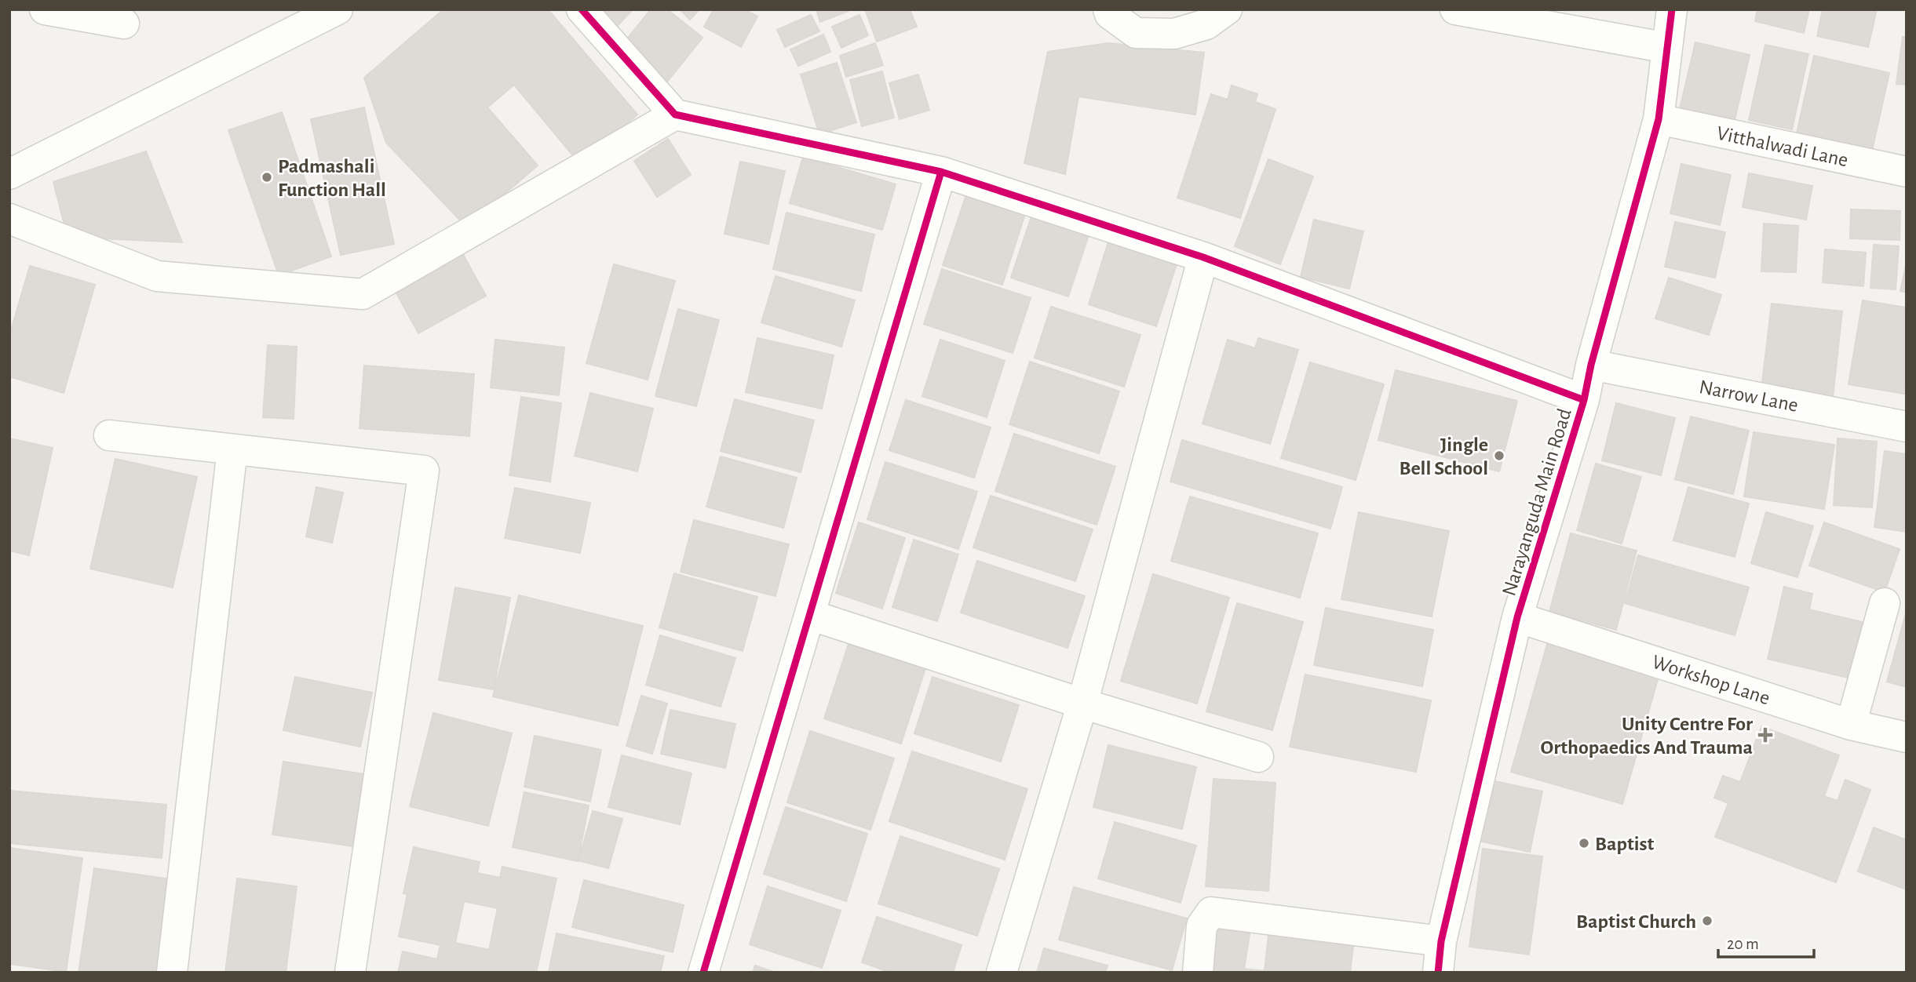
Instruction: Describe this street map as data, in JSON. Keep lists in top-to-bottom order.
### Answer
{
  "streets": {
    "street": [
      "Vitthalwadi Lane",
      "Narrow Lane",
      "Narayanguda Main Road",
      "Workshop Lane"
    ]
  },
  "crossings": [
    ["Vitthalwadi Lane", "Narayanguda Main Road"],
    ["Narrow Lane", "Narayanguda Main Road"],
    ["Narayanguda Main Road", "Workshop Lane"]
  ],
  "places": {
    "other": [
      "Padmashali Function Hall",
      "Jingle Bell School",
      "Baptist",
      "Baptist Church"
    ],
    "health": ["Unity Centre For Orthopaedics And Trauma"]
  },
  "scale_bar": "20 m"
}
